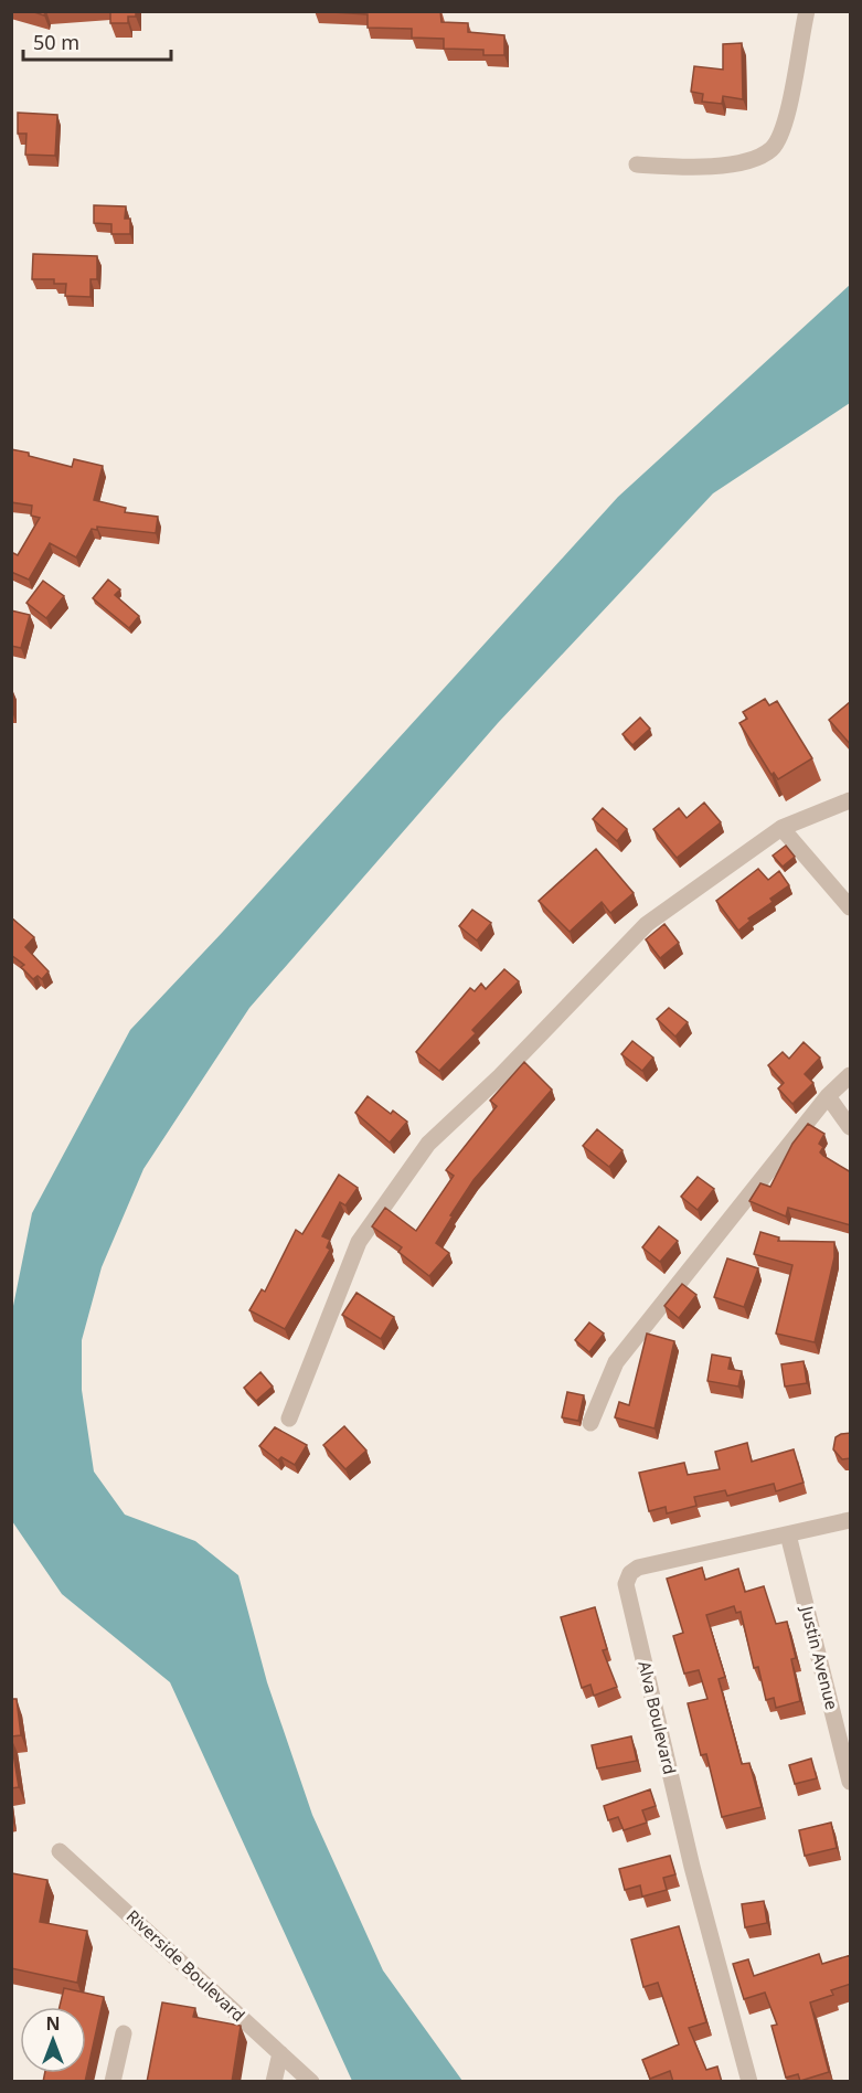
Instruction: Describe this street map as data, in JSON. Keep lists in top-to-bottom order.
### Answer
{
  "streets": {
    "street": ["Justin Avenue", "Alva Boulevard", "Riverside Boulevard"]
  },
  "crossings": [
    ["Justin Avenue", "Alva Boulevard"]
  ],
  "scale_bar": "50 m",
  "north": "top"
}
